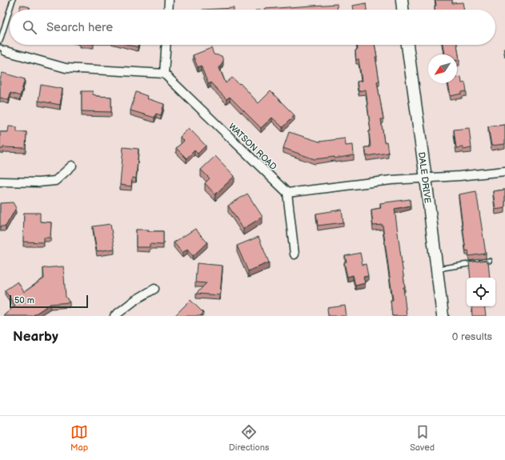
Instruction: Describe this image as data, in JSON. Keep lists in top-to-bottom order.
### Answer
{
  "streets": {
    "street": ["WATSON ROAD", "DALE DRIVE"]
  },
  "scale_bar": "50 m",
  "north": "bottom left",
  "page": {
    "search": "Search here",
    "scale": "50 m",
    "heading": ["Nearby", "0 results"],
    "nav": ["Map", "Directions", "Saved"]
  }
}
